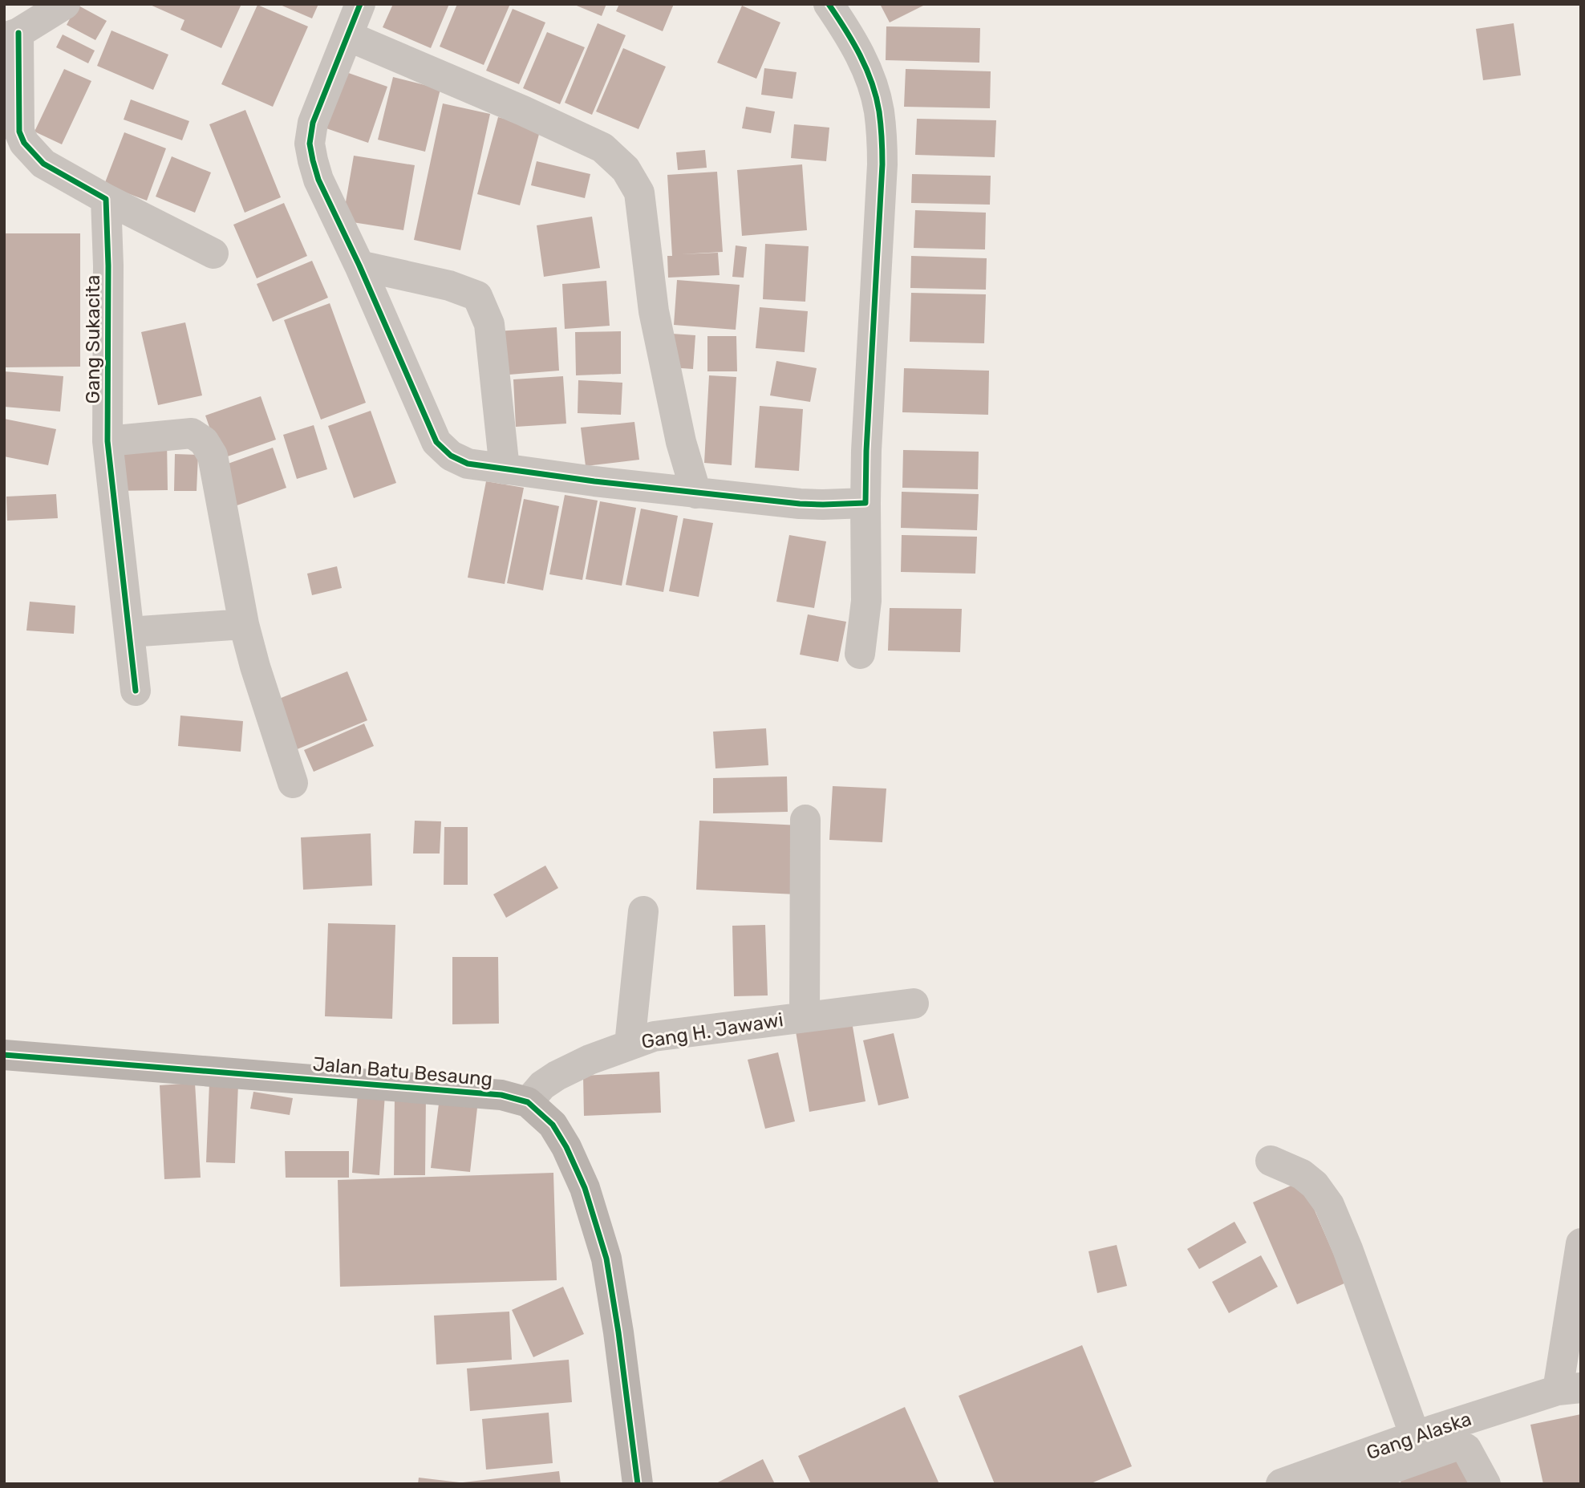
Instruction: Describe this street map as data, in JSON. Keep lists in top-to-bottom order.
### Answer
{
  "streets": {
    "street": [
      "Gang Sukacita",
      "Gang H. Jawawi",
      "Jalan Batu Besaung",
      "Gang Alaska"
    ]
  },
  "crossings": [
    ["Gang H. Jawawi", "Jalan Batu Besaung"]
  ]
}
